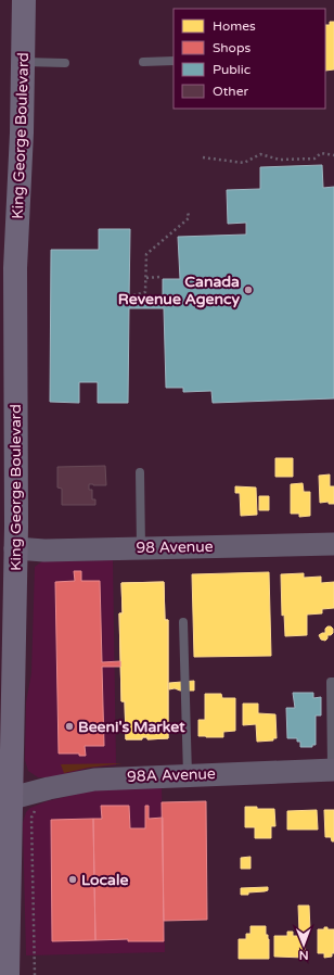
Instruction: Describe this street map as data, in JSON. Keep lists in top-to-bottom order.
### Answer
{
  "streets": {
    "main road": ["King George Boulevard"],
    "street": ["98 Avenue", "98A Avenue"]
  },
  "crossings": [
    ["King George Boulevard", "98 Avenue"],
    ["King George Boulevard", "98A Avenue"]
  ],
  "places": ["Canada Revenue Agency", "Beeni's Market", "Locale"],
  "legend": [
    "Homes",
    "Shops",
    "Public",
    "Other"
  ],
  "north": "bottom"
}
